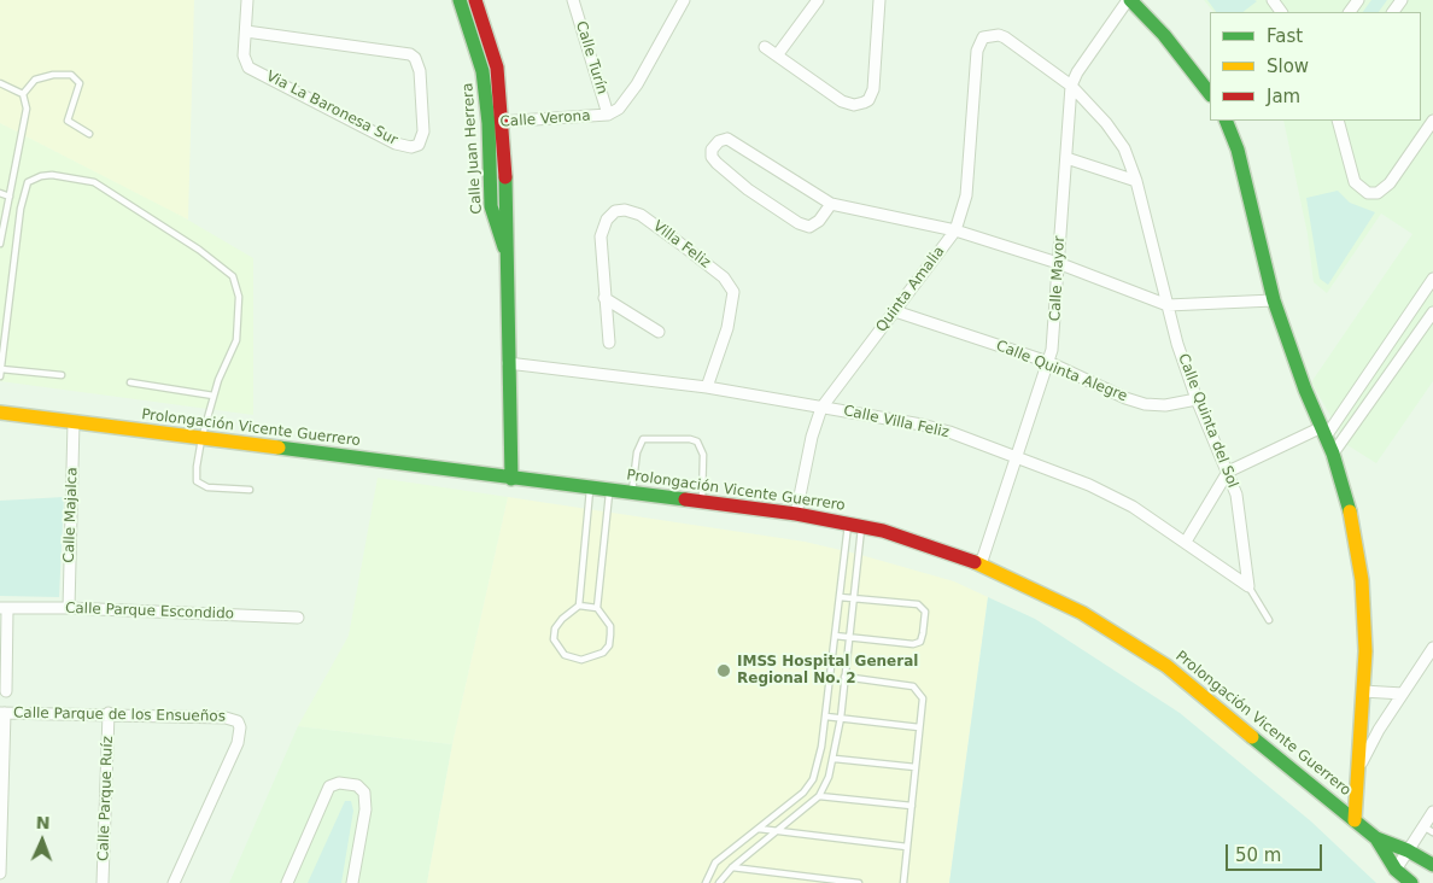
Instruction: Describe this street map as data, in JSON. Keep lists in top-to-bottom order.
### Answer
{
  "streets": {
    "main road": ["Calle Juan Herrera", "Prolongación Vicente Guerrero"],
    "street": [
      "Calle Turín",
      "Via La Baronesa Sur",
      "Calle Verona",
      "Villa Feliz",
      "Calle Mayor",
      "Quinta Amalia",
      "Calle Quinta Alegre",
      "Calle Quinta del Sol",
      "Calle Villa Feliz",
      "Calle Majalca",
      "Calle Parque Escondido",
      "Calle Parque de los Ensueños",
      "Calle Parque Ruíz"
    ]
  },
  "crossings": [
    ["Calle Turín", "Calle Verona"],
    ["Calle Verona", "Calle Juan Herrera"],
    ["Calle Juan Herrera", "Calle Villa Feliz"],
    ["Calle Juan Herrera", "Prolongación Vicente Guerrero"],
    ["Villa Feliz", "Calle Villa Feliz"],
    ["Calle Mayor", "Calle Quinta Alegre"],
    ["Calle Mayor", "Calle Quinta del Sol"],
    ["Calle Mayor", "Calle Villa Feliz"],
    ["Calle Mayor", "Prolongación Vicente Guerrero"],
    ["Quinta Amalia", "Calle Quinta Alegre"],
    ["Quinta Amalia", "Calle Quinta del Sol"],
    ["Quinta Amalia", "Calle Villa Feliz"],
    ["Quinta Amalia", "Prolongación Vicente Guerrero"],
    ["Calle Quinta Alegre", "Calle Quinta del Sol"],
    ["Calle Quinta del Sol", "Calle Villa Feliz"],
    ["Prolongación Vicente Guerrero", "Calle Majalca"],
    ["Calle Majalca", "Calle Parque Escondido"],
    ["Calle Parque de los Ensueños", "Calle Parque Ruíz"]
  ],
  "places": ["IMSS Hospital General Regional No. 2"],
  "legend": ["Fast", "Slow", "Jam"],
  "scale_bar": "50 m",
  "north": "top"
}
